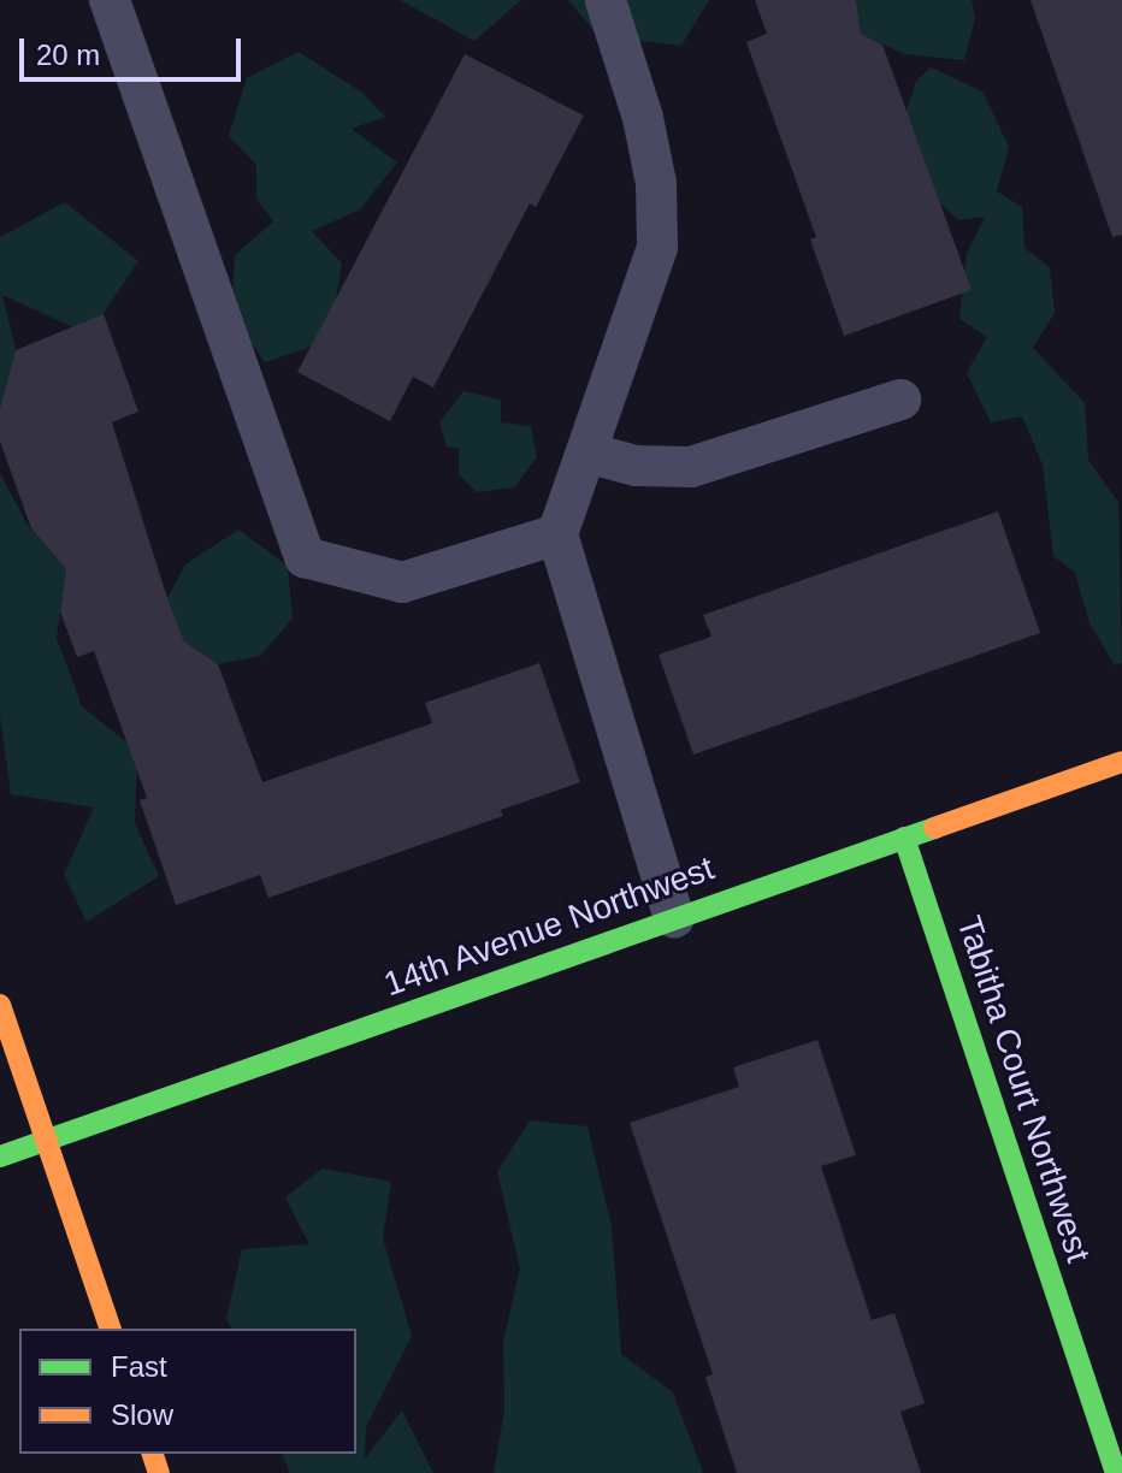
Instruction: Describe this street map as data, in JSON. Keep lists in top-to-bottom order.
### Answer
{
  "streets": {
    "street": ["14th Avenue Northwest", "Tabitha Court Northwest"]
  },
  "crossings": [
    ["14th Avenue Northwest", "Tabitha Court Northwest"]
  ],
  "legend": ["Fast", "Slow"],
  "scale_bar": "20 m"
}
